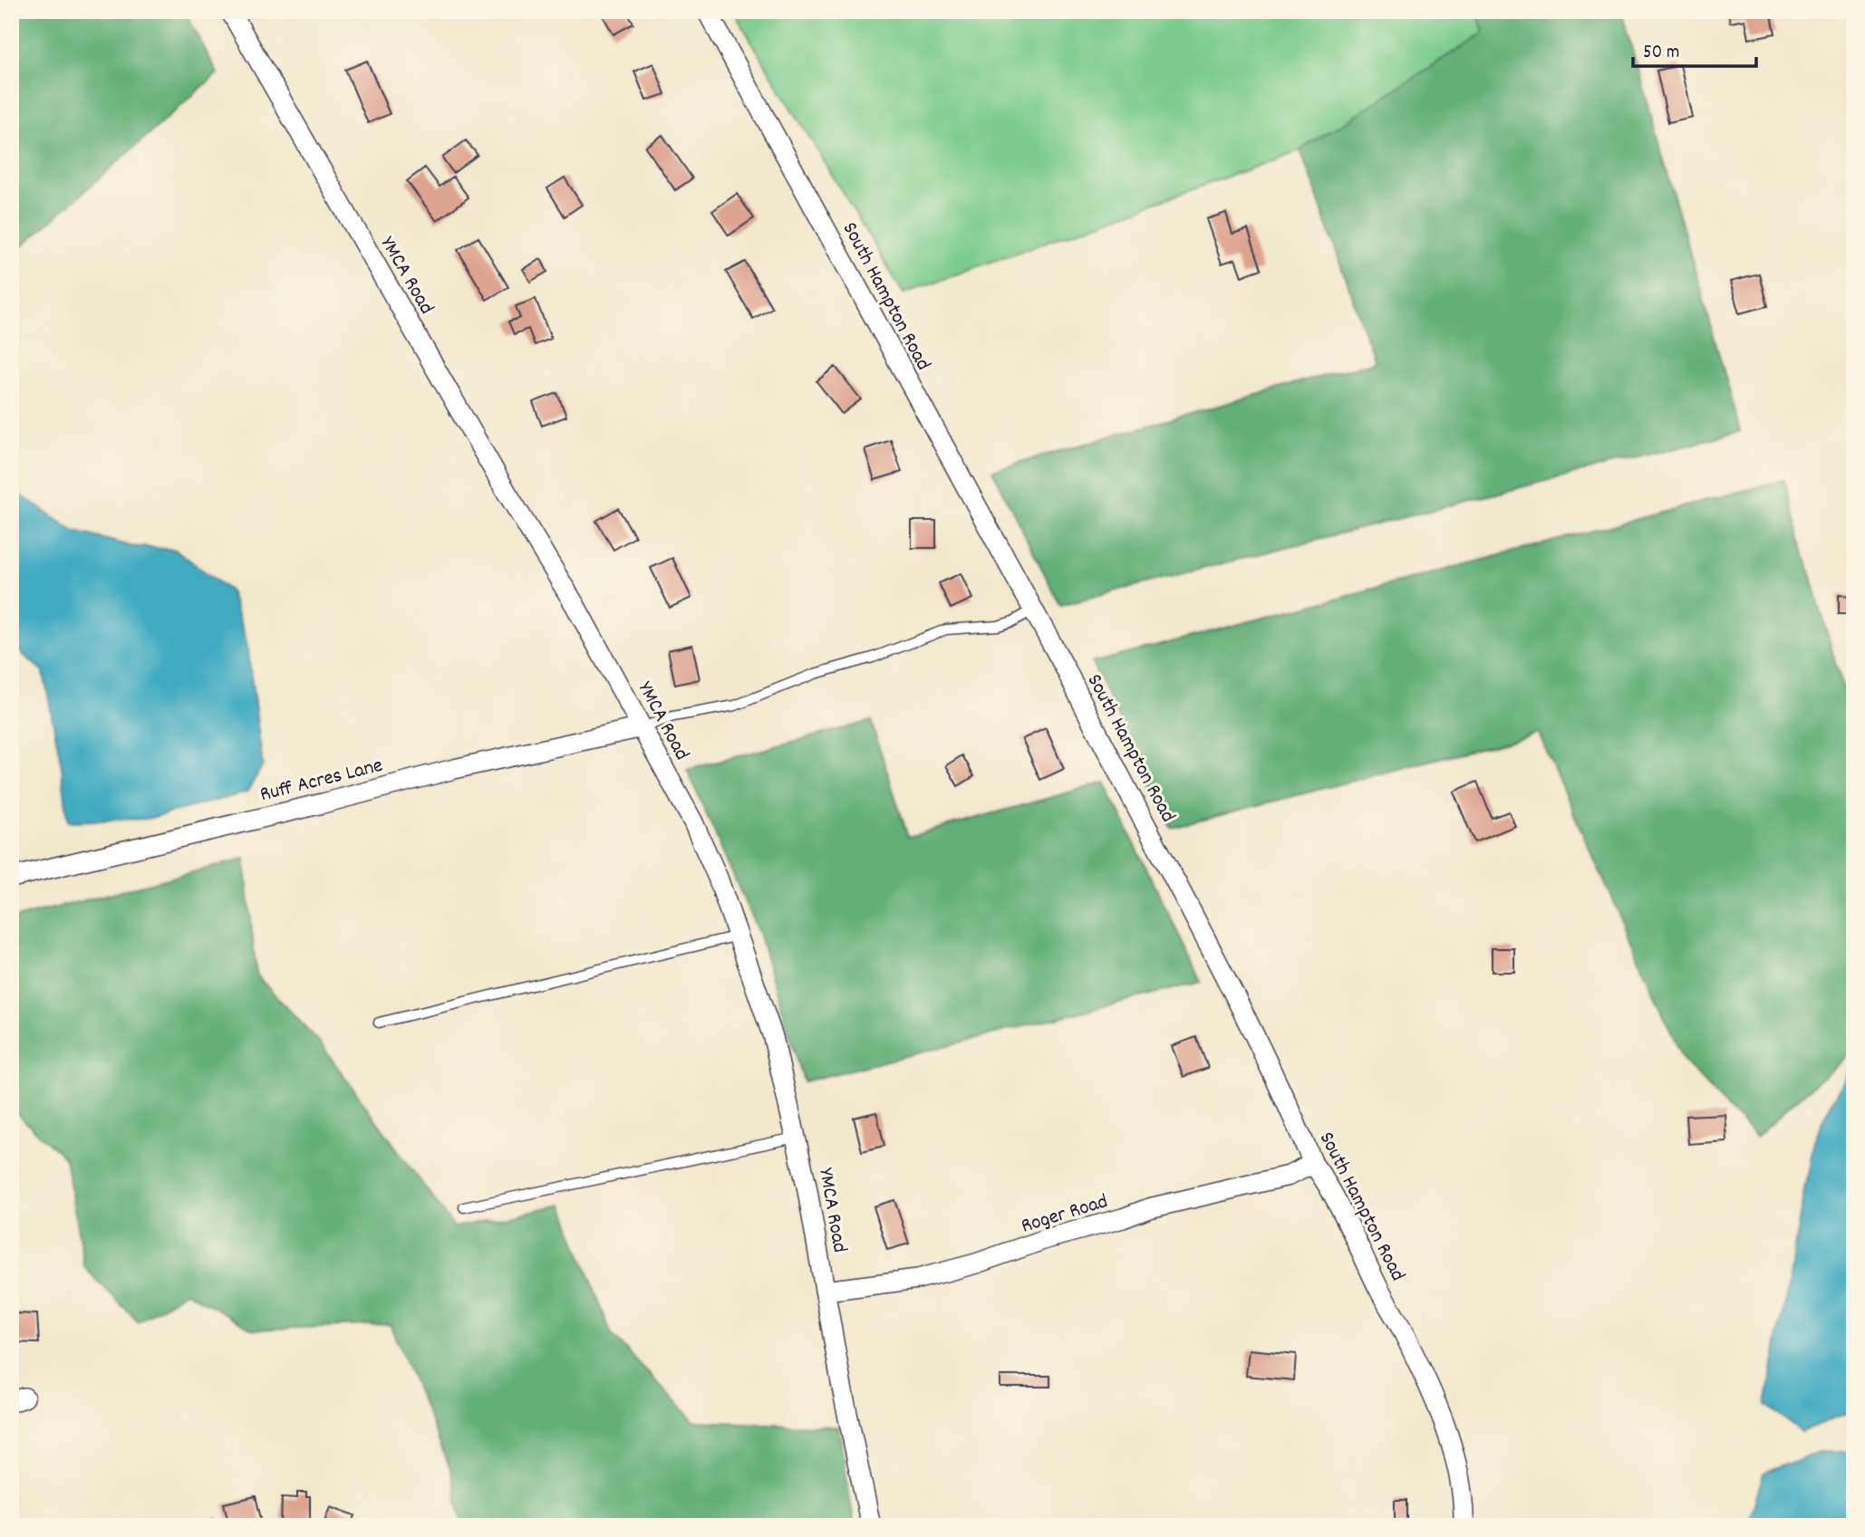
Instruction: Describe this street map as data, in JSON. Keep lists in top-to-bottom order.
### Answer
{
  "streets": {
    "street": [
      "YMCA Road",
      "South Hampton Road",
      "Ruff Acres Lane",
      "Roger Road"
    ]
  },
  "crossings": [
    ["YMCA Road", "Ruff Acres Lane"],
    ["YMCA Road", "Roger Road"],
    ["South Hampton Road", "Roger Road"]
  ],
  "scale_bar": "50 m"
}
